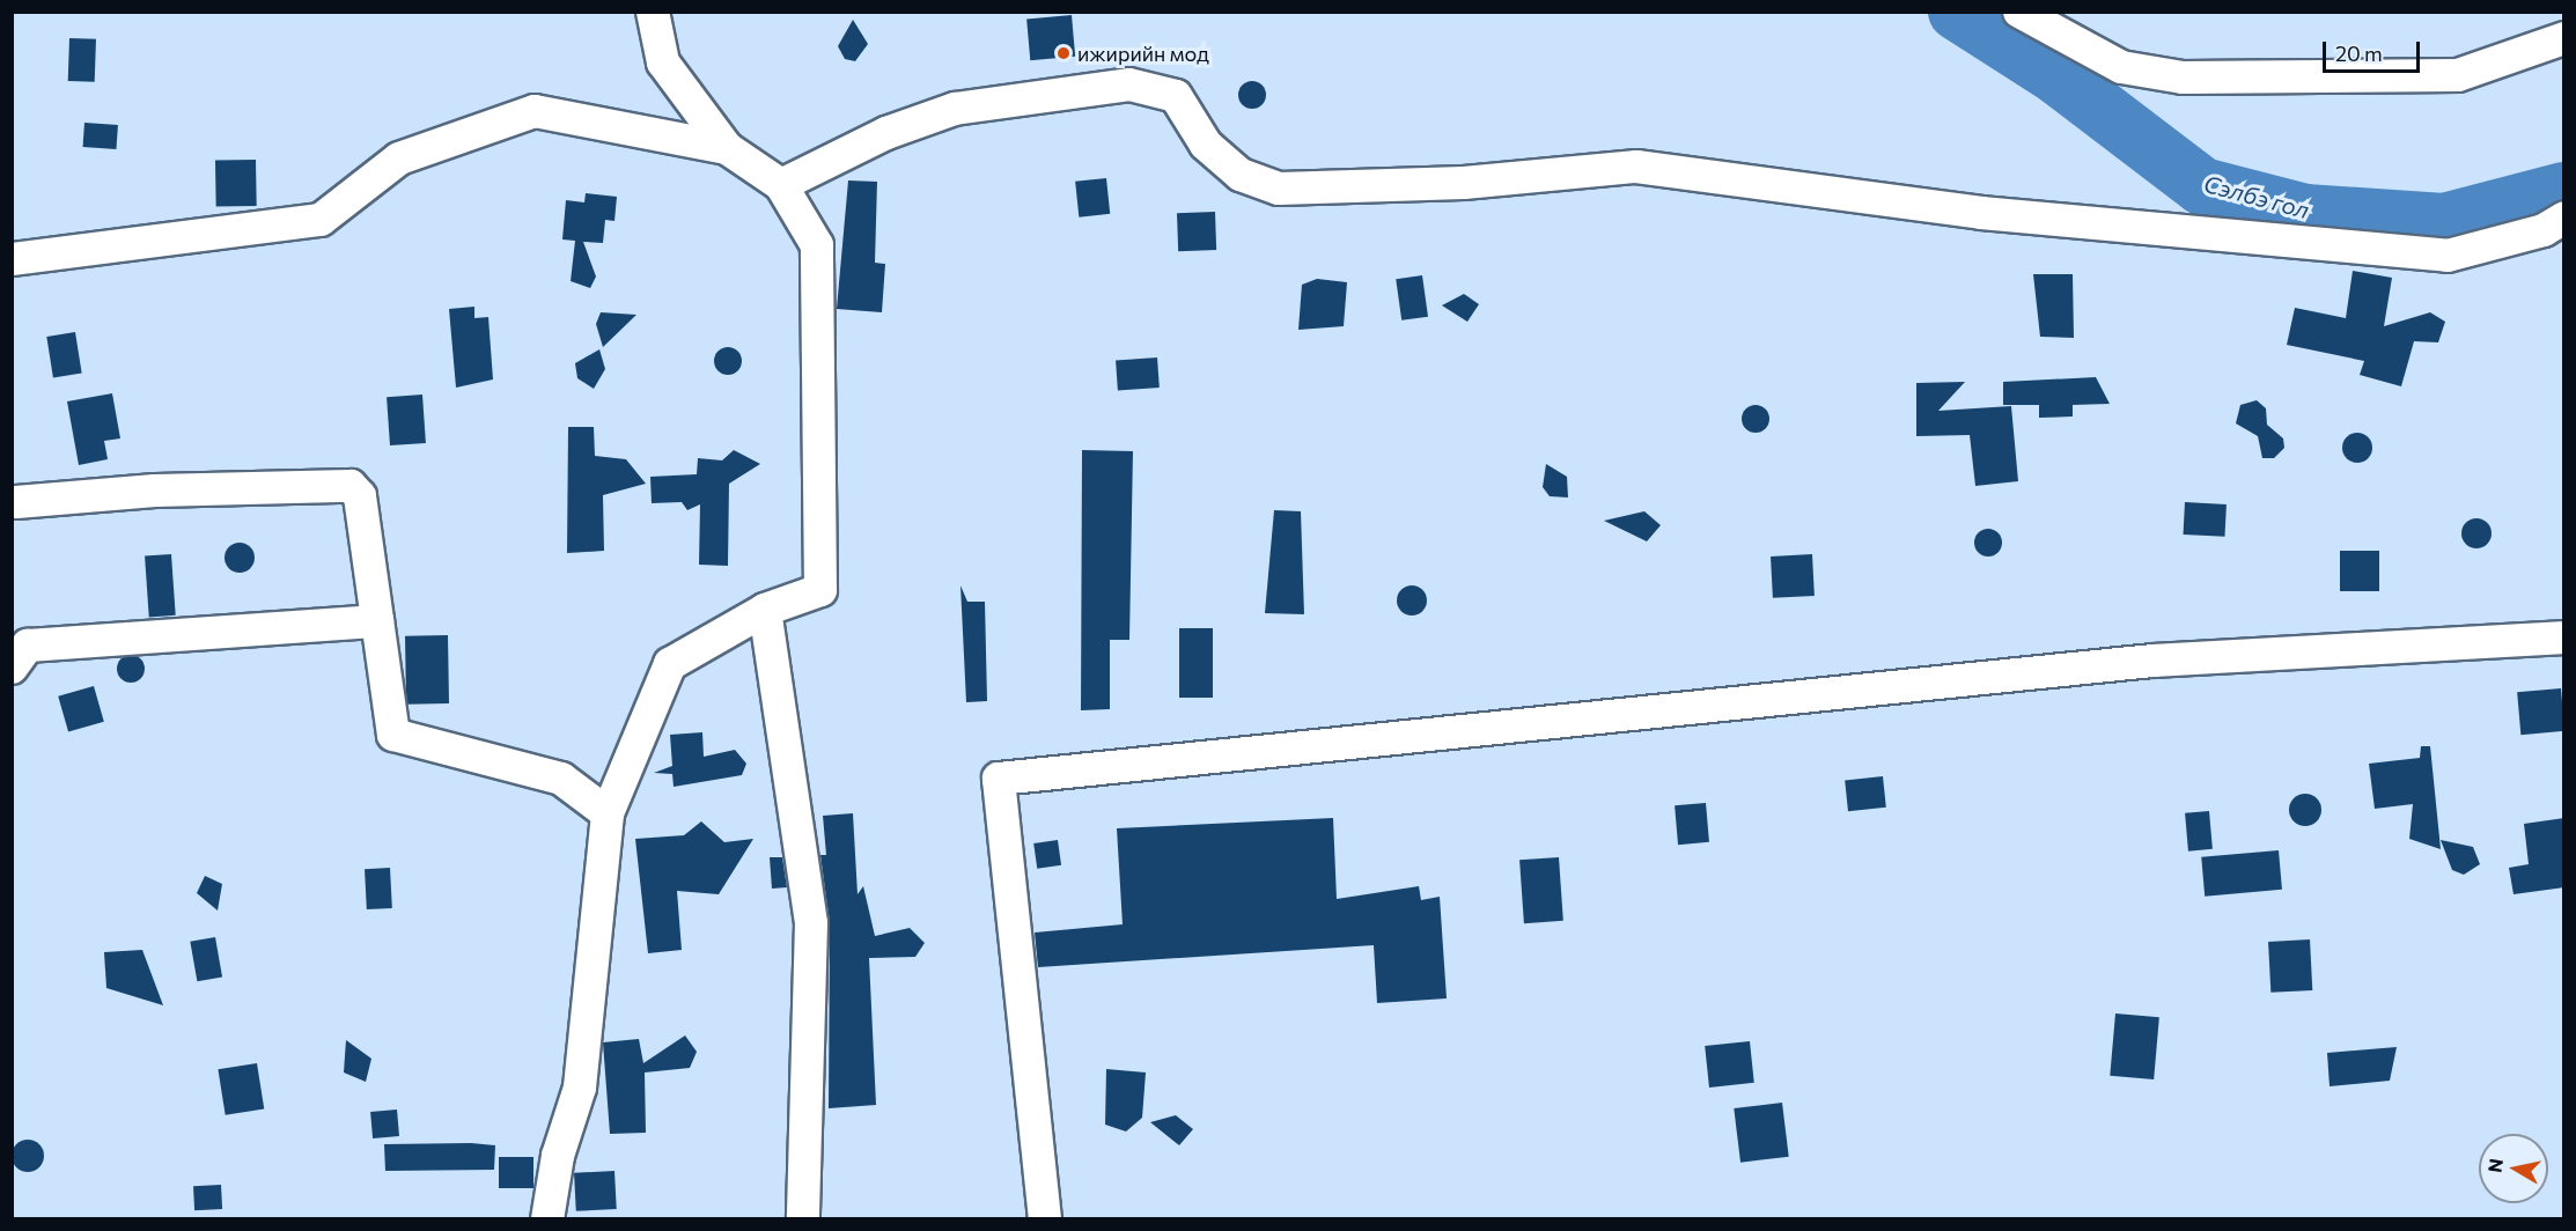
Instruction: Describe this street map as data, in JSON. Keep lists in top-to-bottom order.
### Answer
{
  "water": ["Сэлбэ гол"],
  "places": ["ижирийн мод"],
  "scale_bar": "20 m",
  "north": "left"
}
